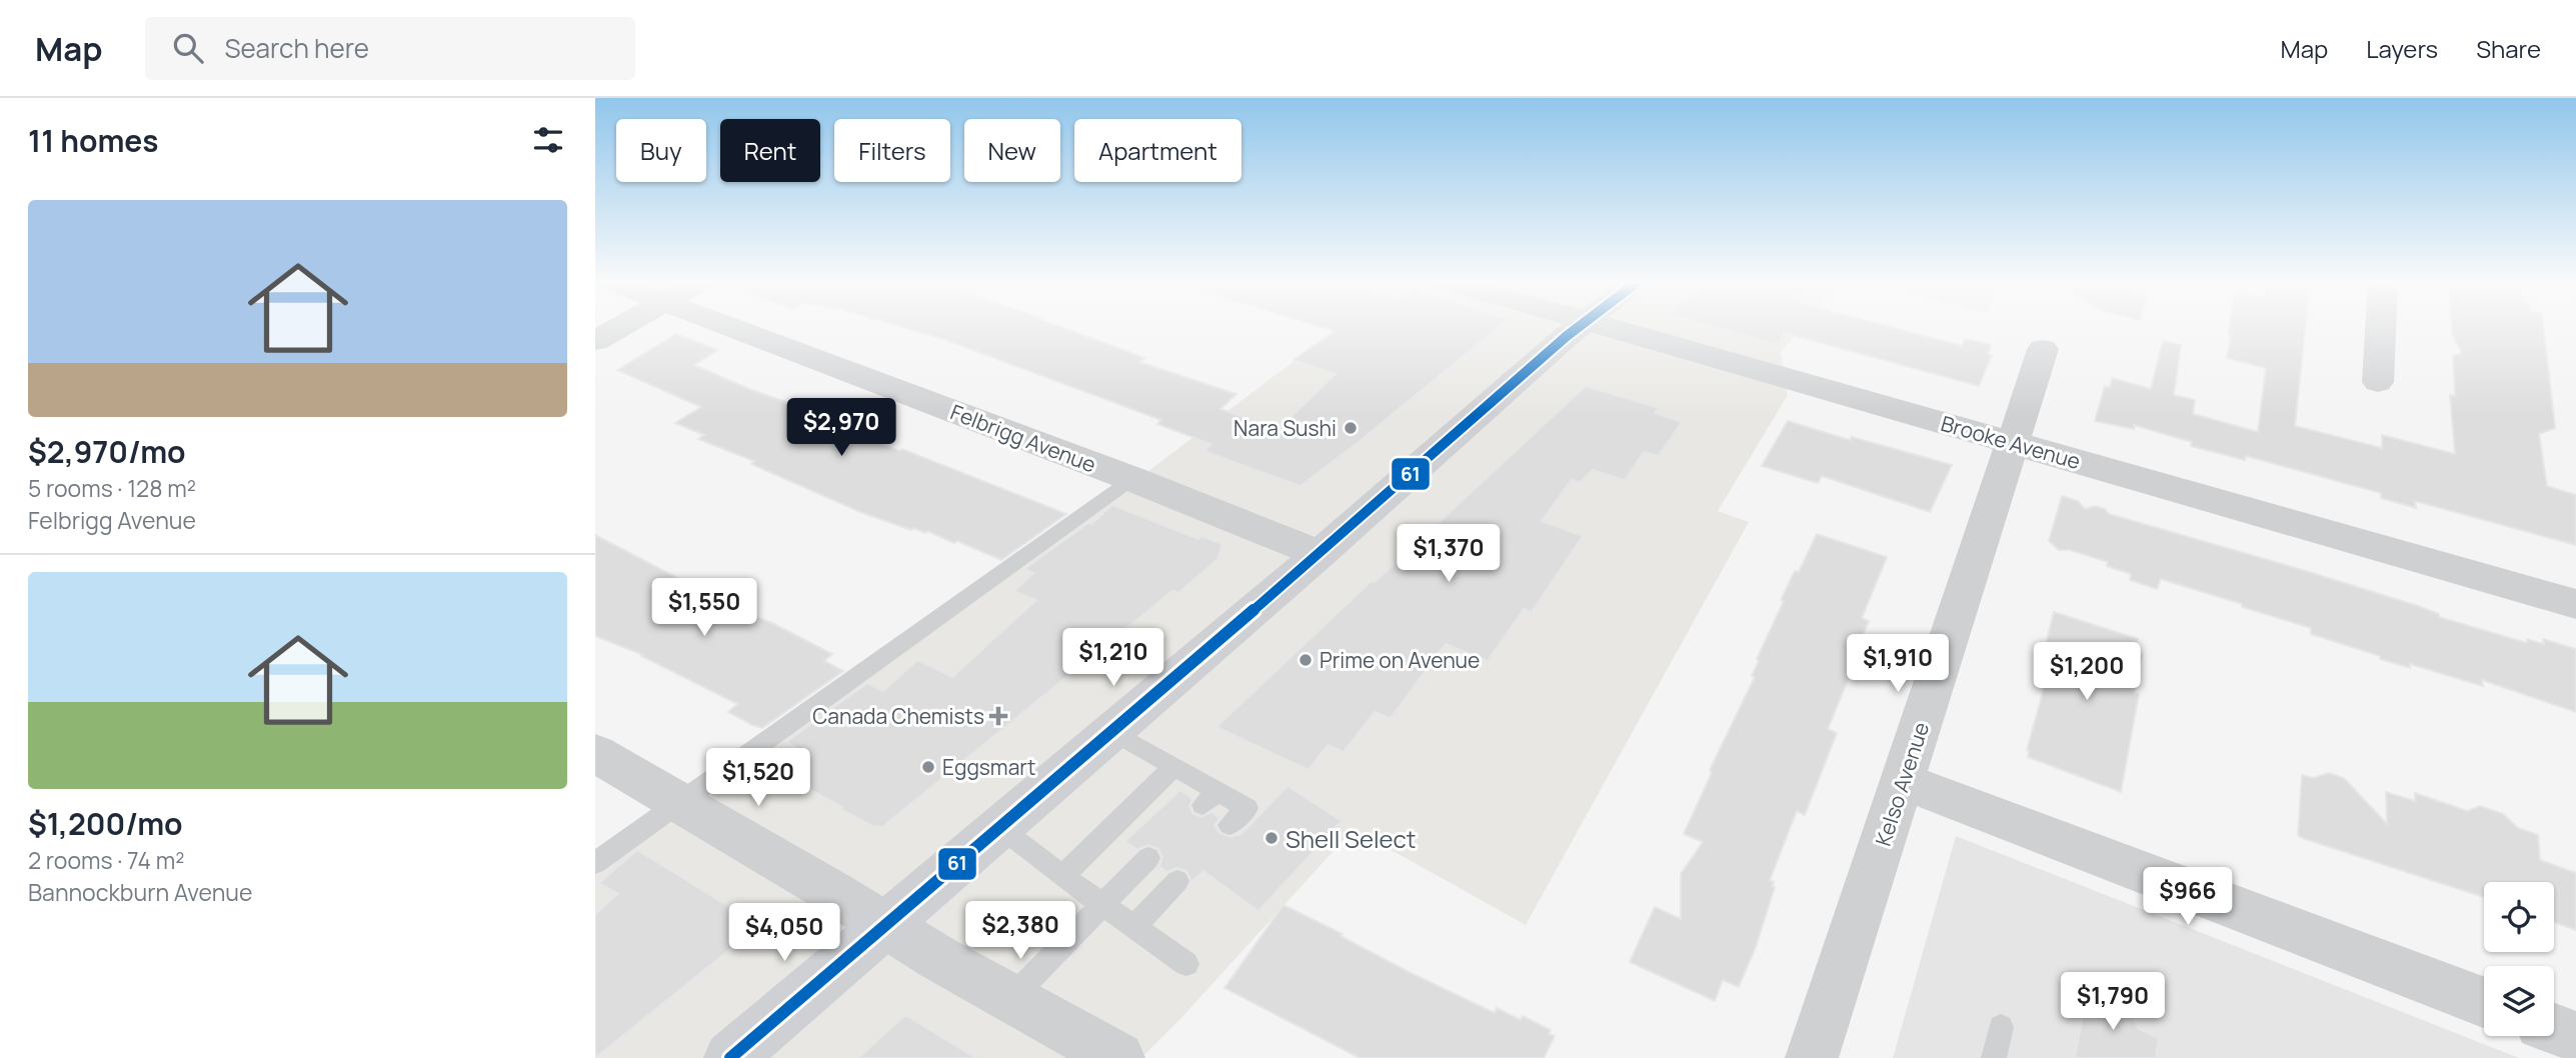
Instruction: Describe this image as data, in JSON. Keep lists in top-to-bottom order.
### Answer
{
  "streets": {
    "street": ["Felbrigg Avenue", "Brooke Avenue", "Kelso Avenue"]
  },
  "crossings": [
    ["Brooke Avenue", "Kelso Avenue"]
  ],
  "places": {
    "other": [
      "Nara Sushi",
      "Prime on Avenue",
      "Eggsmart",
      "Shell Select"
    ],
    "health": ["Canada Chemists"]
  },
  "lines": ["transit line 61"],
  "page": {
    "header": "Map",
    "search": "Search here",
    "nav": ["Map", "Layers", "Share"],
    "heading": "11 homes",
    "chip": [
      "Buy",
      "Rent",
      "Filters",
      "New",
      "Apartment"
    ],
    "list": [
      {
        "name": "$2,970/mo",
        "note": "5 rooms · 128 m² · Felbrigg Avenue"
      },
      {
        "name": "$1,200/mo",
        "note": "2 rooms · 74 m² · Bannockburn Avenue"
      }
    ],
    "price": [
      "$2,970",
      "$1,370",
      "$1,550",
      "$1,210",
      "$1,910",
      "$1,200",
      "$1,520",
      "$966",
      "$2,380",
      "$4,050",
      "$1,790"
    ]
  }
}
